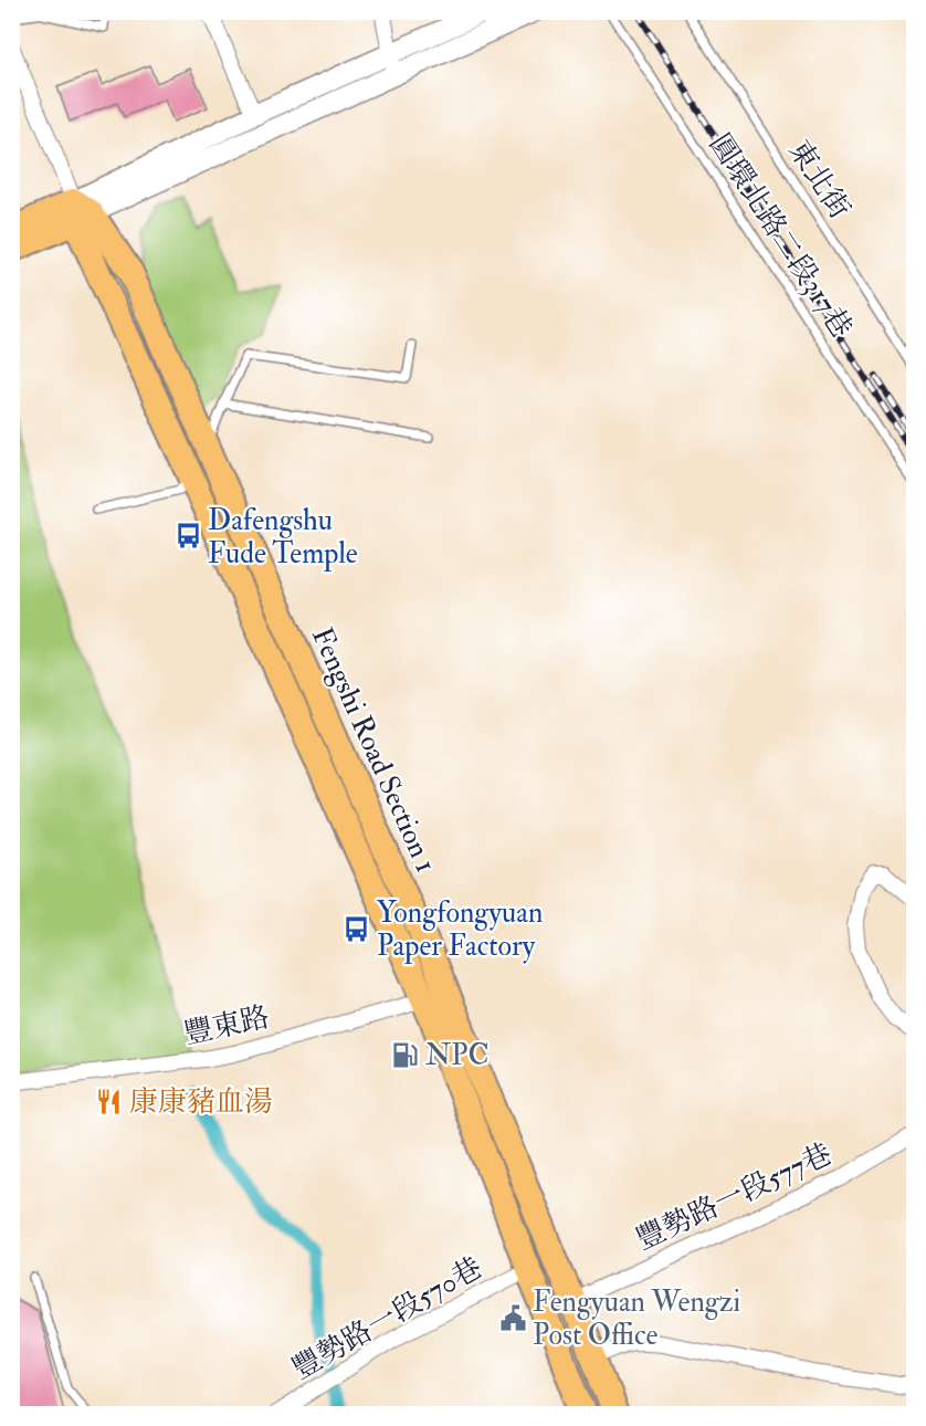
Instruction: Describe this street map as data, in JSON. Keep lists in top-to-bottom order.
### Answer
{
  "streets": {
    "main road": ["Fengshi Road Section 1"],
    "street": ["豐東路", "豐勢路一段577巷", "豐勢路一段570巷"],
    "lane": ["東北街", "圓環北路二段317巷"]
  },
  "crossings": [
    ["Fengshi Road Section 1", "豐東路"],
    ["Fengshi Road Section 1", "豐勢路一段577巷"],
    ["Fengshi Road Section 1", "豐勢路一段570巷"]
  ],
  "places": {
    "bus stop": ["Dafengshu Fude Temple", "Yongfongyuan Paper Factory"],
    "fuel station": ["NPC"],
    "restaurant": ["康康豬血湯"],
    "public building": ["Fengyuan Wengzi Post Office"]
  }
}
